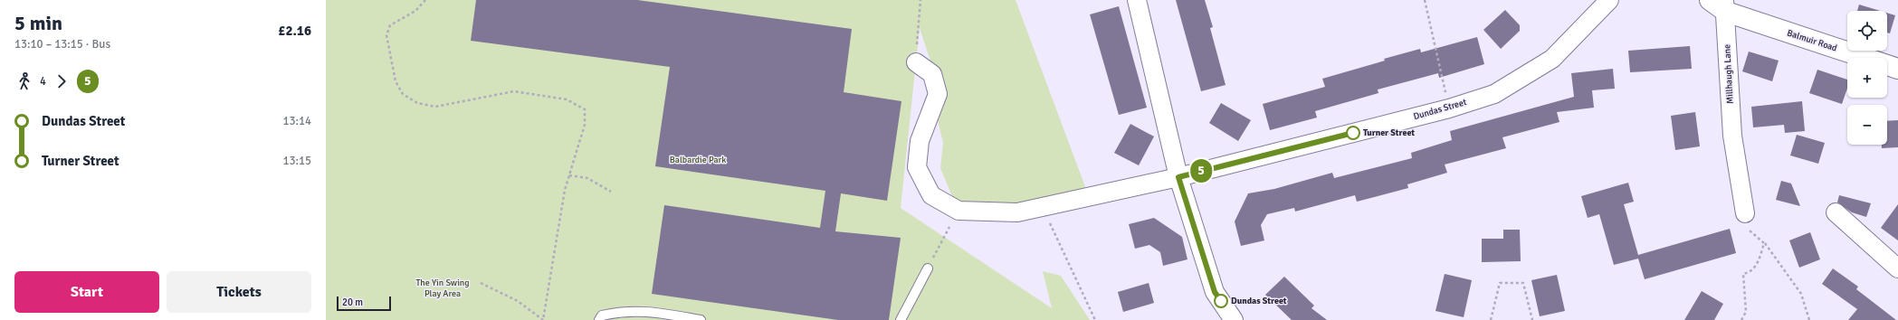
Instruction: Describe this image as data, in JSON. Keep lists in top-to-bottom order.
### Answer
{
  "streets": {
    "main road": ["Balmuir Road"],
    "street": ["Millhaugh Lane", "Dundas Street"]
  },
  "crossings": [
    ["Balmuir Road", "Millhaugh Lane"]
  ],
  "parks": ["Balbardie Park", "The Yin Swing Play Area"],
  "places": ["Turner Street", "Dundas Street"],
  "lines": ["bus line 5"],
  "scale_bar": "20 m",
  "page": {
    "heading": ["5 min", "13:10 – 13:15 · Bus", "£2.16"],
    "on_map": "5",
    "map_buttons": ["+", "−"],
    "legs": ["4", "5"],
    "list": [
      {
        "name": "Dundas Street",
        "value": "13:14"
      },
      {
        "name": "Turner Street",
        "value": "13:15"
      }
    ],
    "buttons": ["Start", "Tickets"],
    "scale": "20 m"
  }
}
